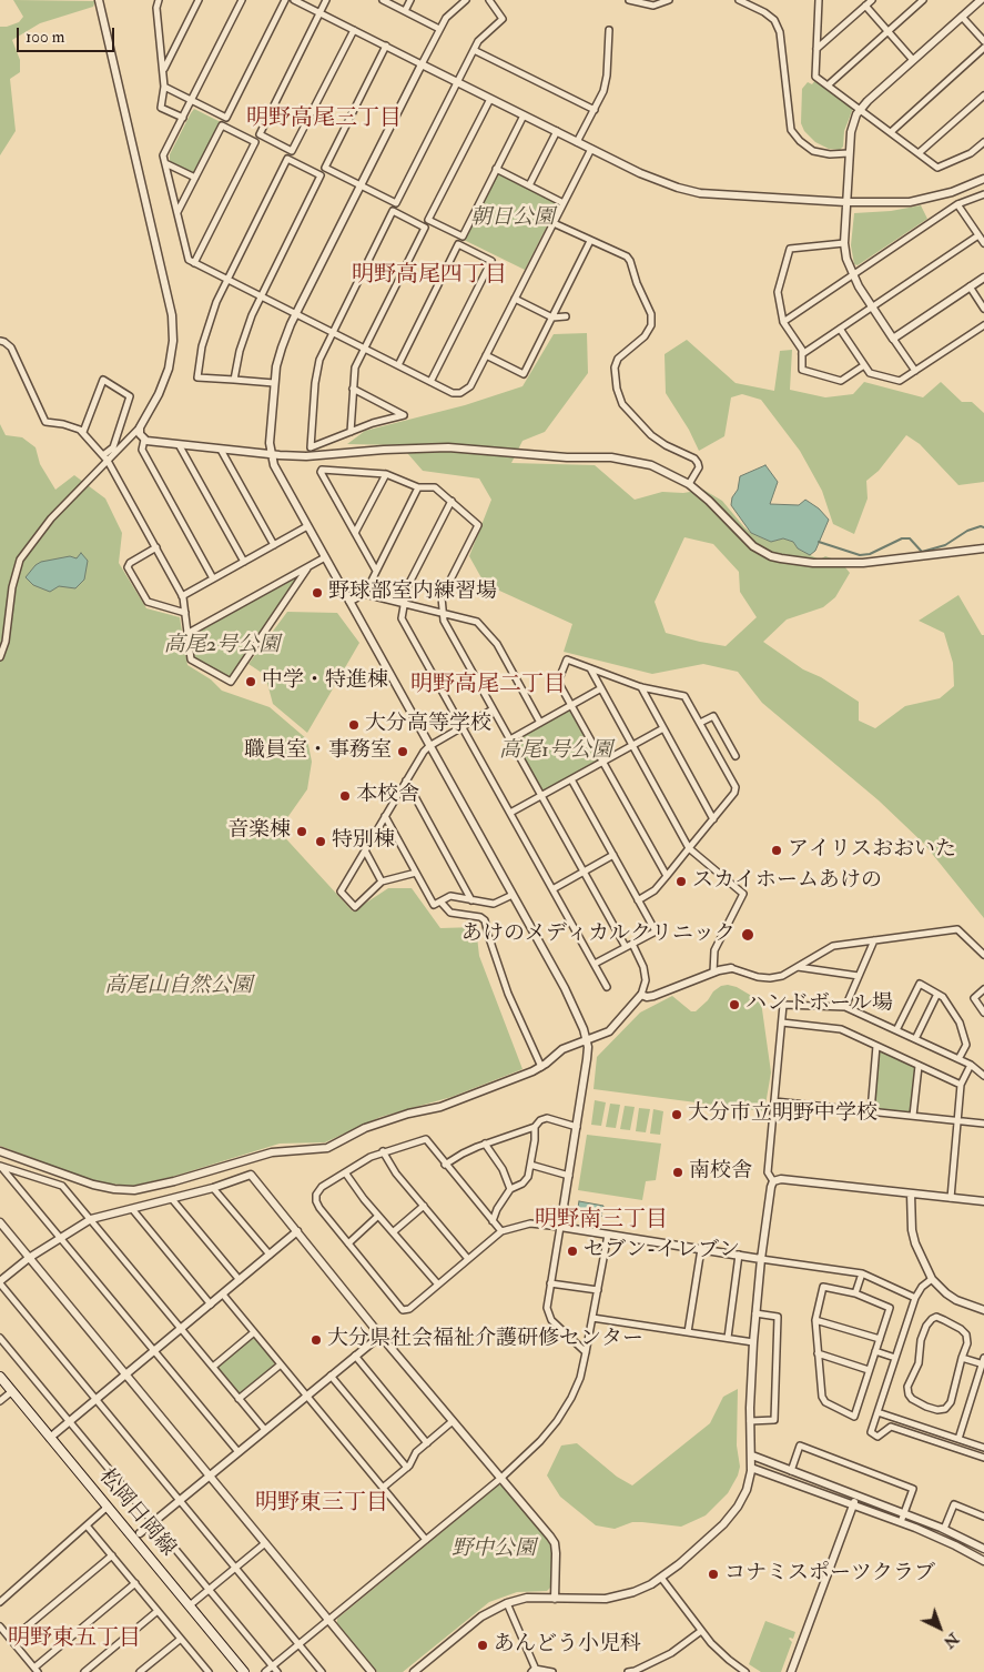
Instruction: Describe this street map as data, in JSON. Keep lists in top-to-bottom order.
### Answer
{
  "streets": {
    "main road": ["松岡日岡線"]
  },
  "districts": [
    "明野高尾三丁目",
    "明野高尾四丁目",
    "明野高尾二丁目",
    "明野南三丁目",
    "明野東三丁目",
    "明野東五丁目"
  ],
  "parks": [
    "朝日公園",
    "高尾2号公園",
    "高尾1号公園",
    "高尾山自然公園",
    "野中公園"
  ],
  "places": [
    "野球部室内練習場",
    "中学・特進棟",
    "大分高等学校",
    "職員室・事務室",
    "本校舎",
    "音楽棟",
    "特別棟",
    "アイリスおおいた",
    "スカイホームあけの",
    "あけのメディカルクリニック",
    "ハンドボール場",
    "大分市立明野中学校",
    "南校舎",
    "セブン-イレブン",
    "大分県社会福祉介護研修センター",
    "コナミスポーツクラブ",
    "あんどう小児科"
  ],
  "scale_bar": "100 m",
  "north": "bottom right"
}
